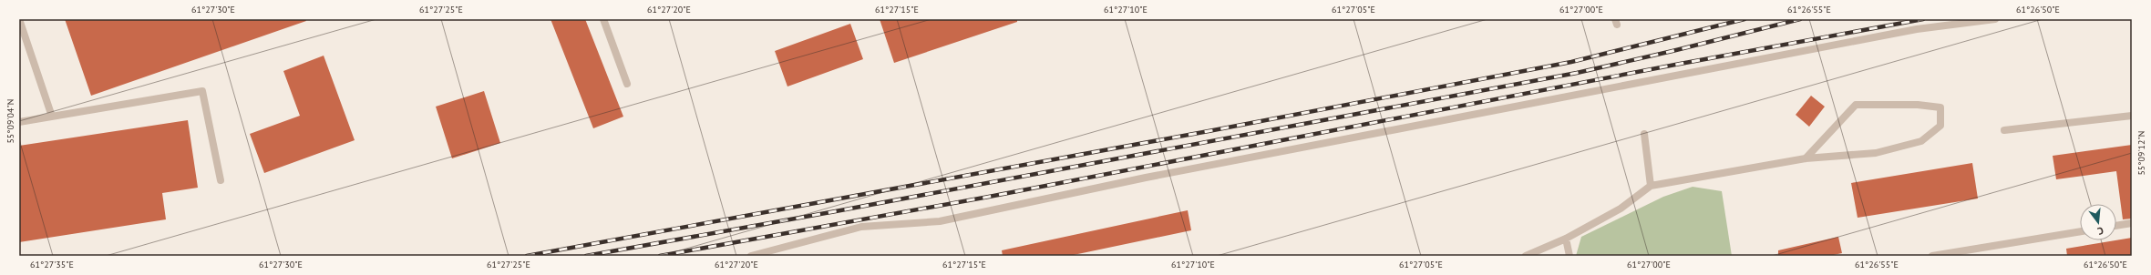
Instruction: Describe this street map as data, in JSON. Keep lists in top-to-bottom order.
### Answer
{
  "north": "bottom",
  "coordinates": [
    "61°27'30\"E",
    "61°27'25\"E",
    "61°27'20\"E",
    "61°27'15\"E",
    "61°27'10\"E",
    "61°27'05\"E",
    "61°27'00\"E",
    "61°26'55\"E",
    "61°26'50\"E",
    "55°09'04\"N",
    "55°09'12\"N",
    "61°27'35\"E"
  ]
}
